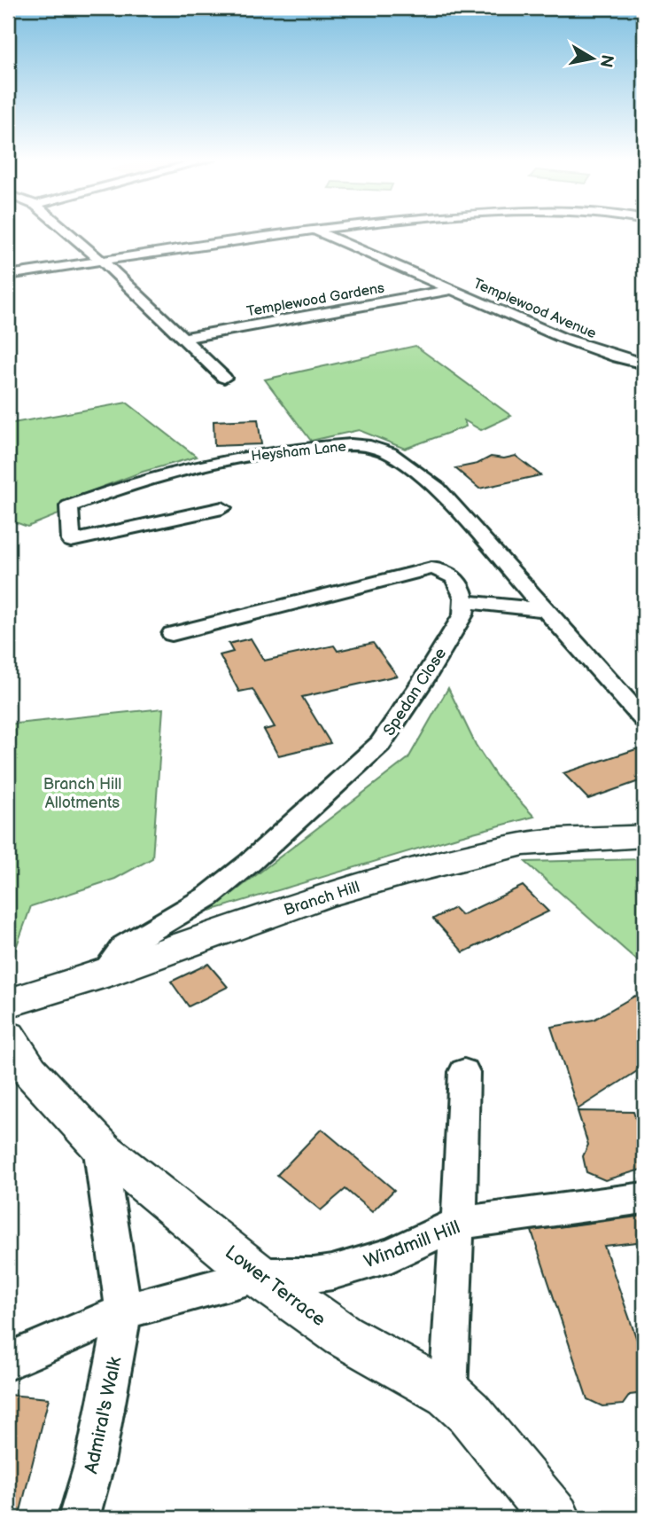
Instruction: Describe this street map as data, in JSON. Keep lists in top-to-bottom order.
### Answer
{
  "streets": {
    "street": [
      "Templewood Gardens",
      "Templewood Avenue",
      "Heysham Lane",
      "Spedan Close",
      "Branch Hill",
      "Windmill Hill",
      "Lower Terrace",
      "Admiral's Walk"
    ]
  },
  "crossings": [
    ["Templewood Gardens", "Templewood Avenue"],
    ["Spedan Close", "Branch Hill"],
    ["Windmill Hill", "Lower Terrace"],
    ["Windmill Hill", "Admiral's Walk"],
    ["Lower Terrace", "Admiral's Walk"]
  ],
  "parks": ["Branch Hill Allotments"],
  "north": "right"
}
